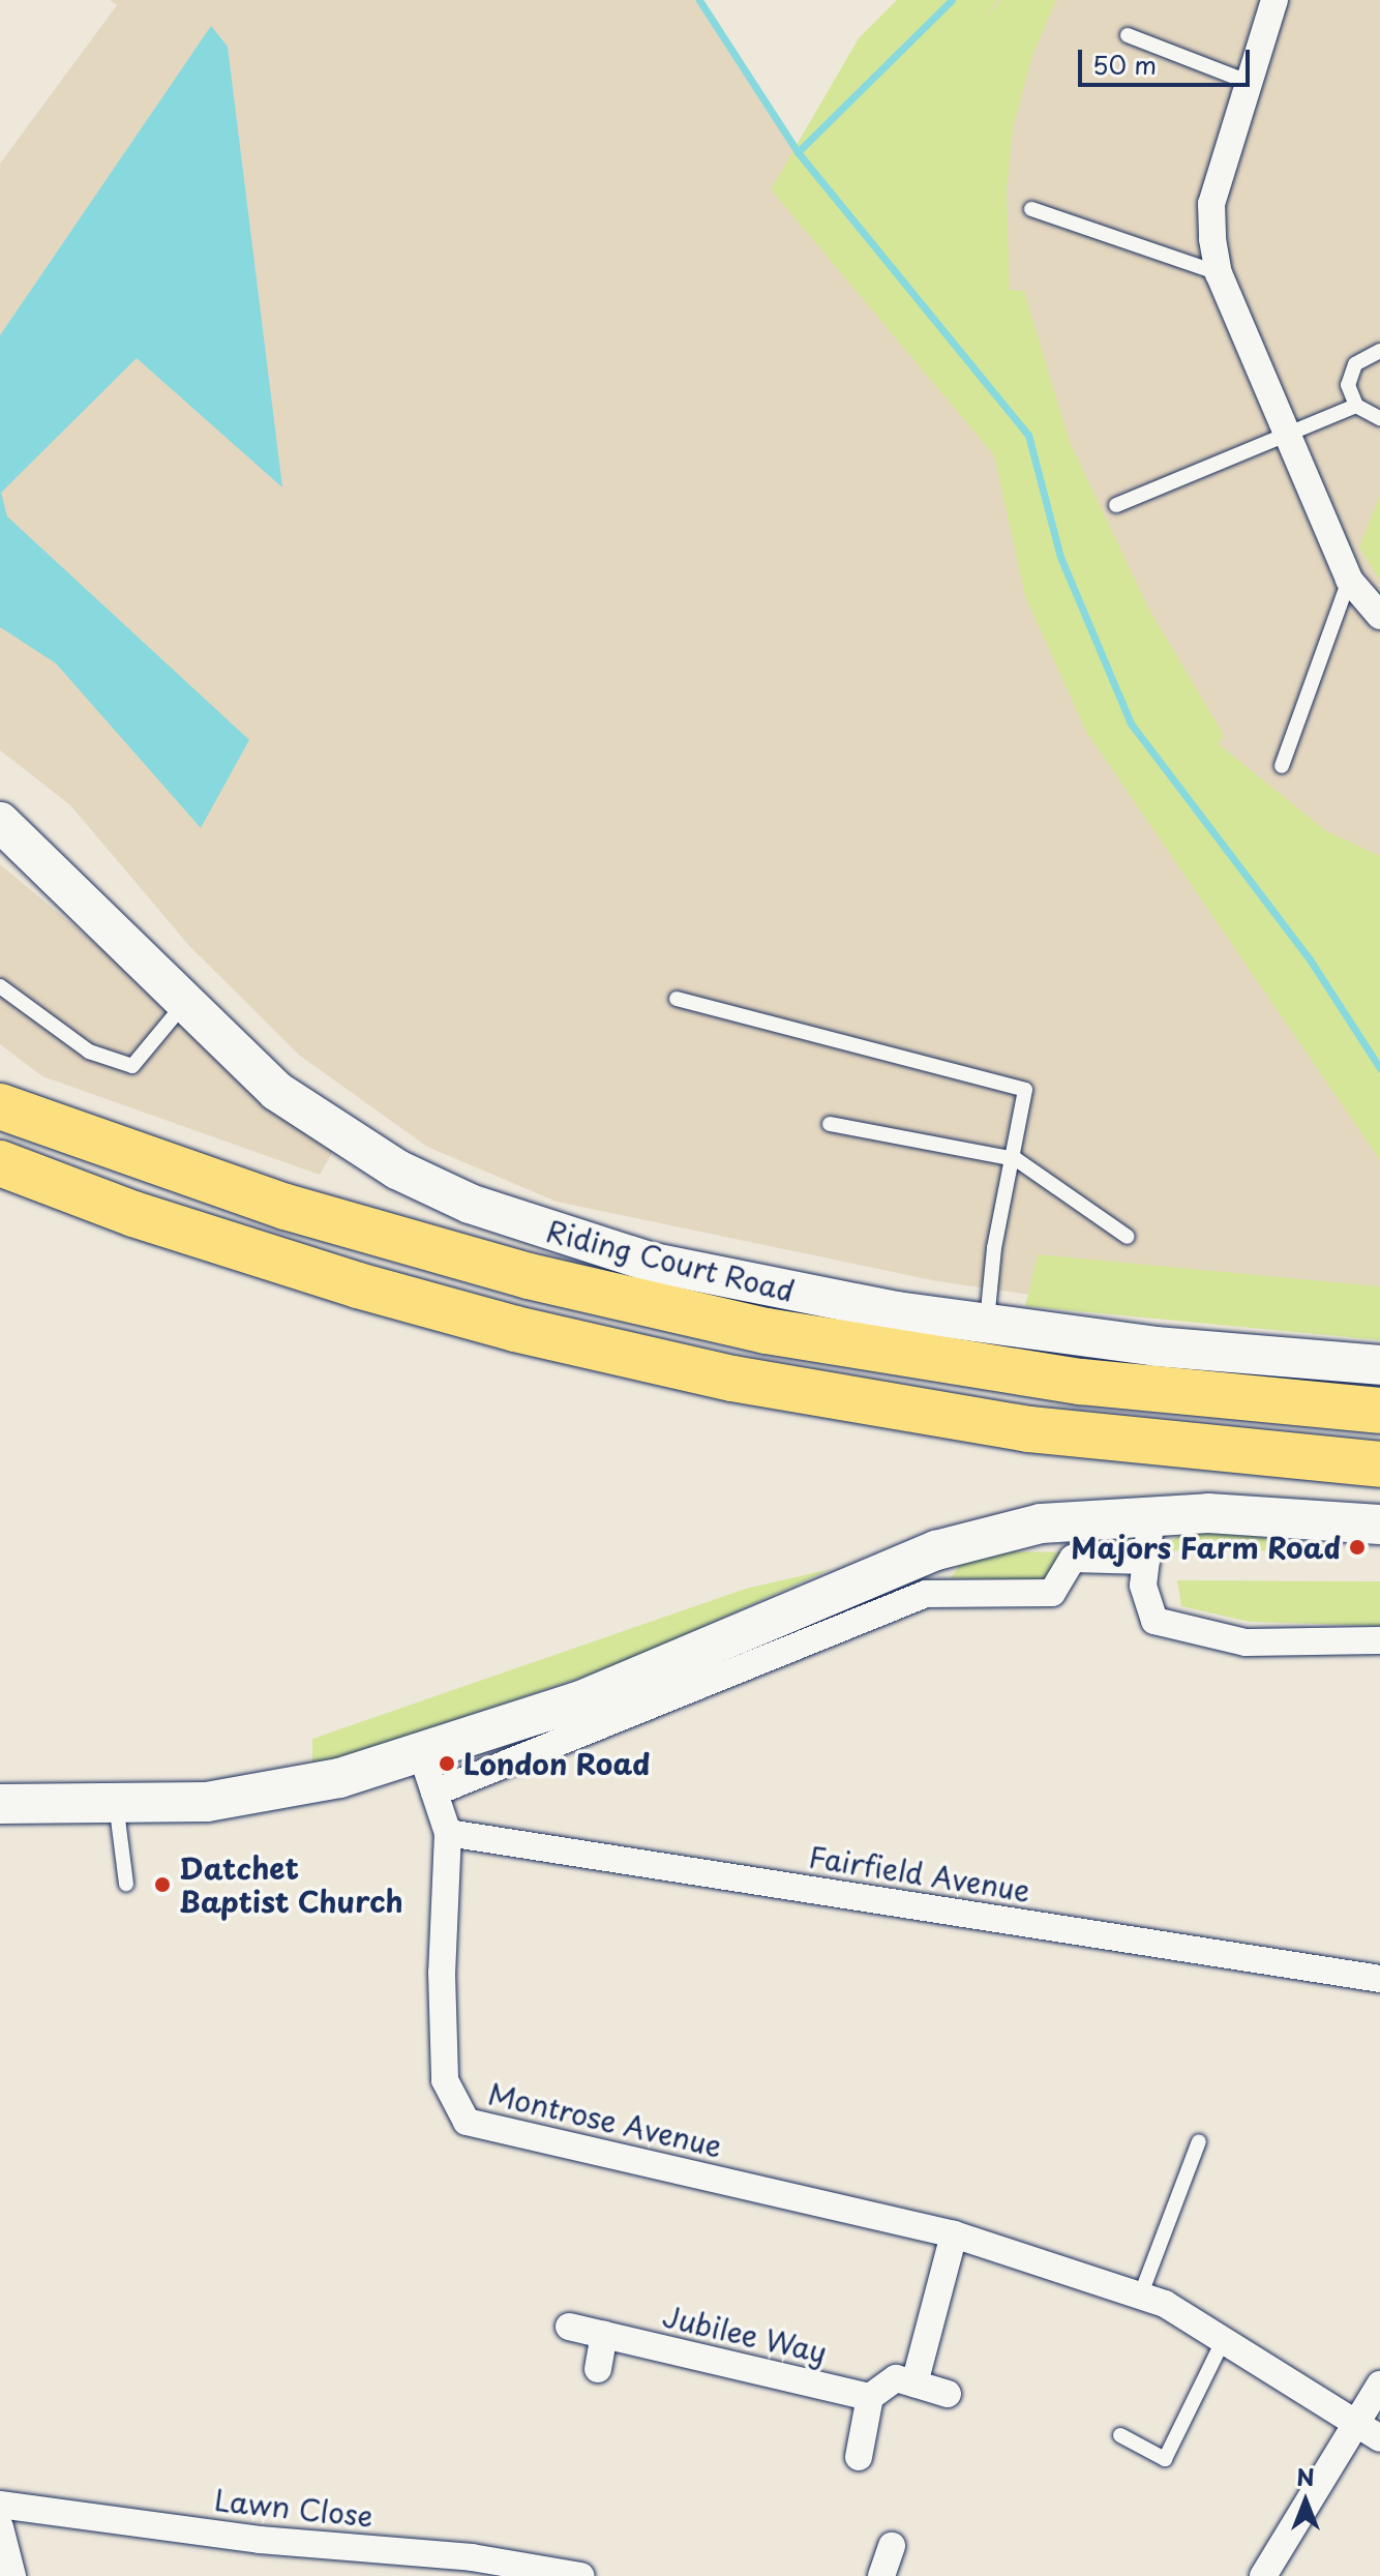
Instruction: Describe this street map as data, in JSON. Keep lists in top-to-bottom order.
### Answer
{
  "streets": {
    "street": [
      "Riding Court Road",
      "Fairfield Avenue",
      "Montrose Avenue",
      "Jubilee Way",
      "Lawn Close"
    ]
  },
  "crossings": [
    ["Fairfield Avenue", "Montrose Avenue"]
  ],
  "places": ["Majors Farm Road", "London Road", "Datchet Baptist Church"],
  "scale_bar": "50 m",
  "north": "top"
}
